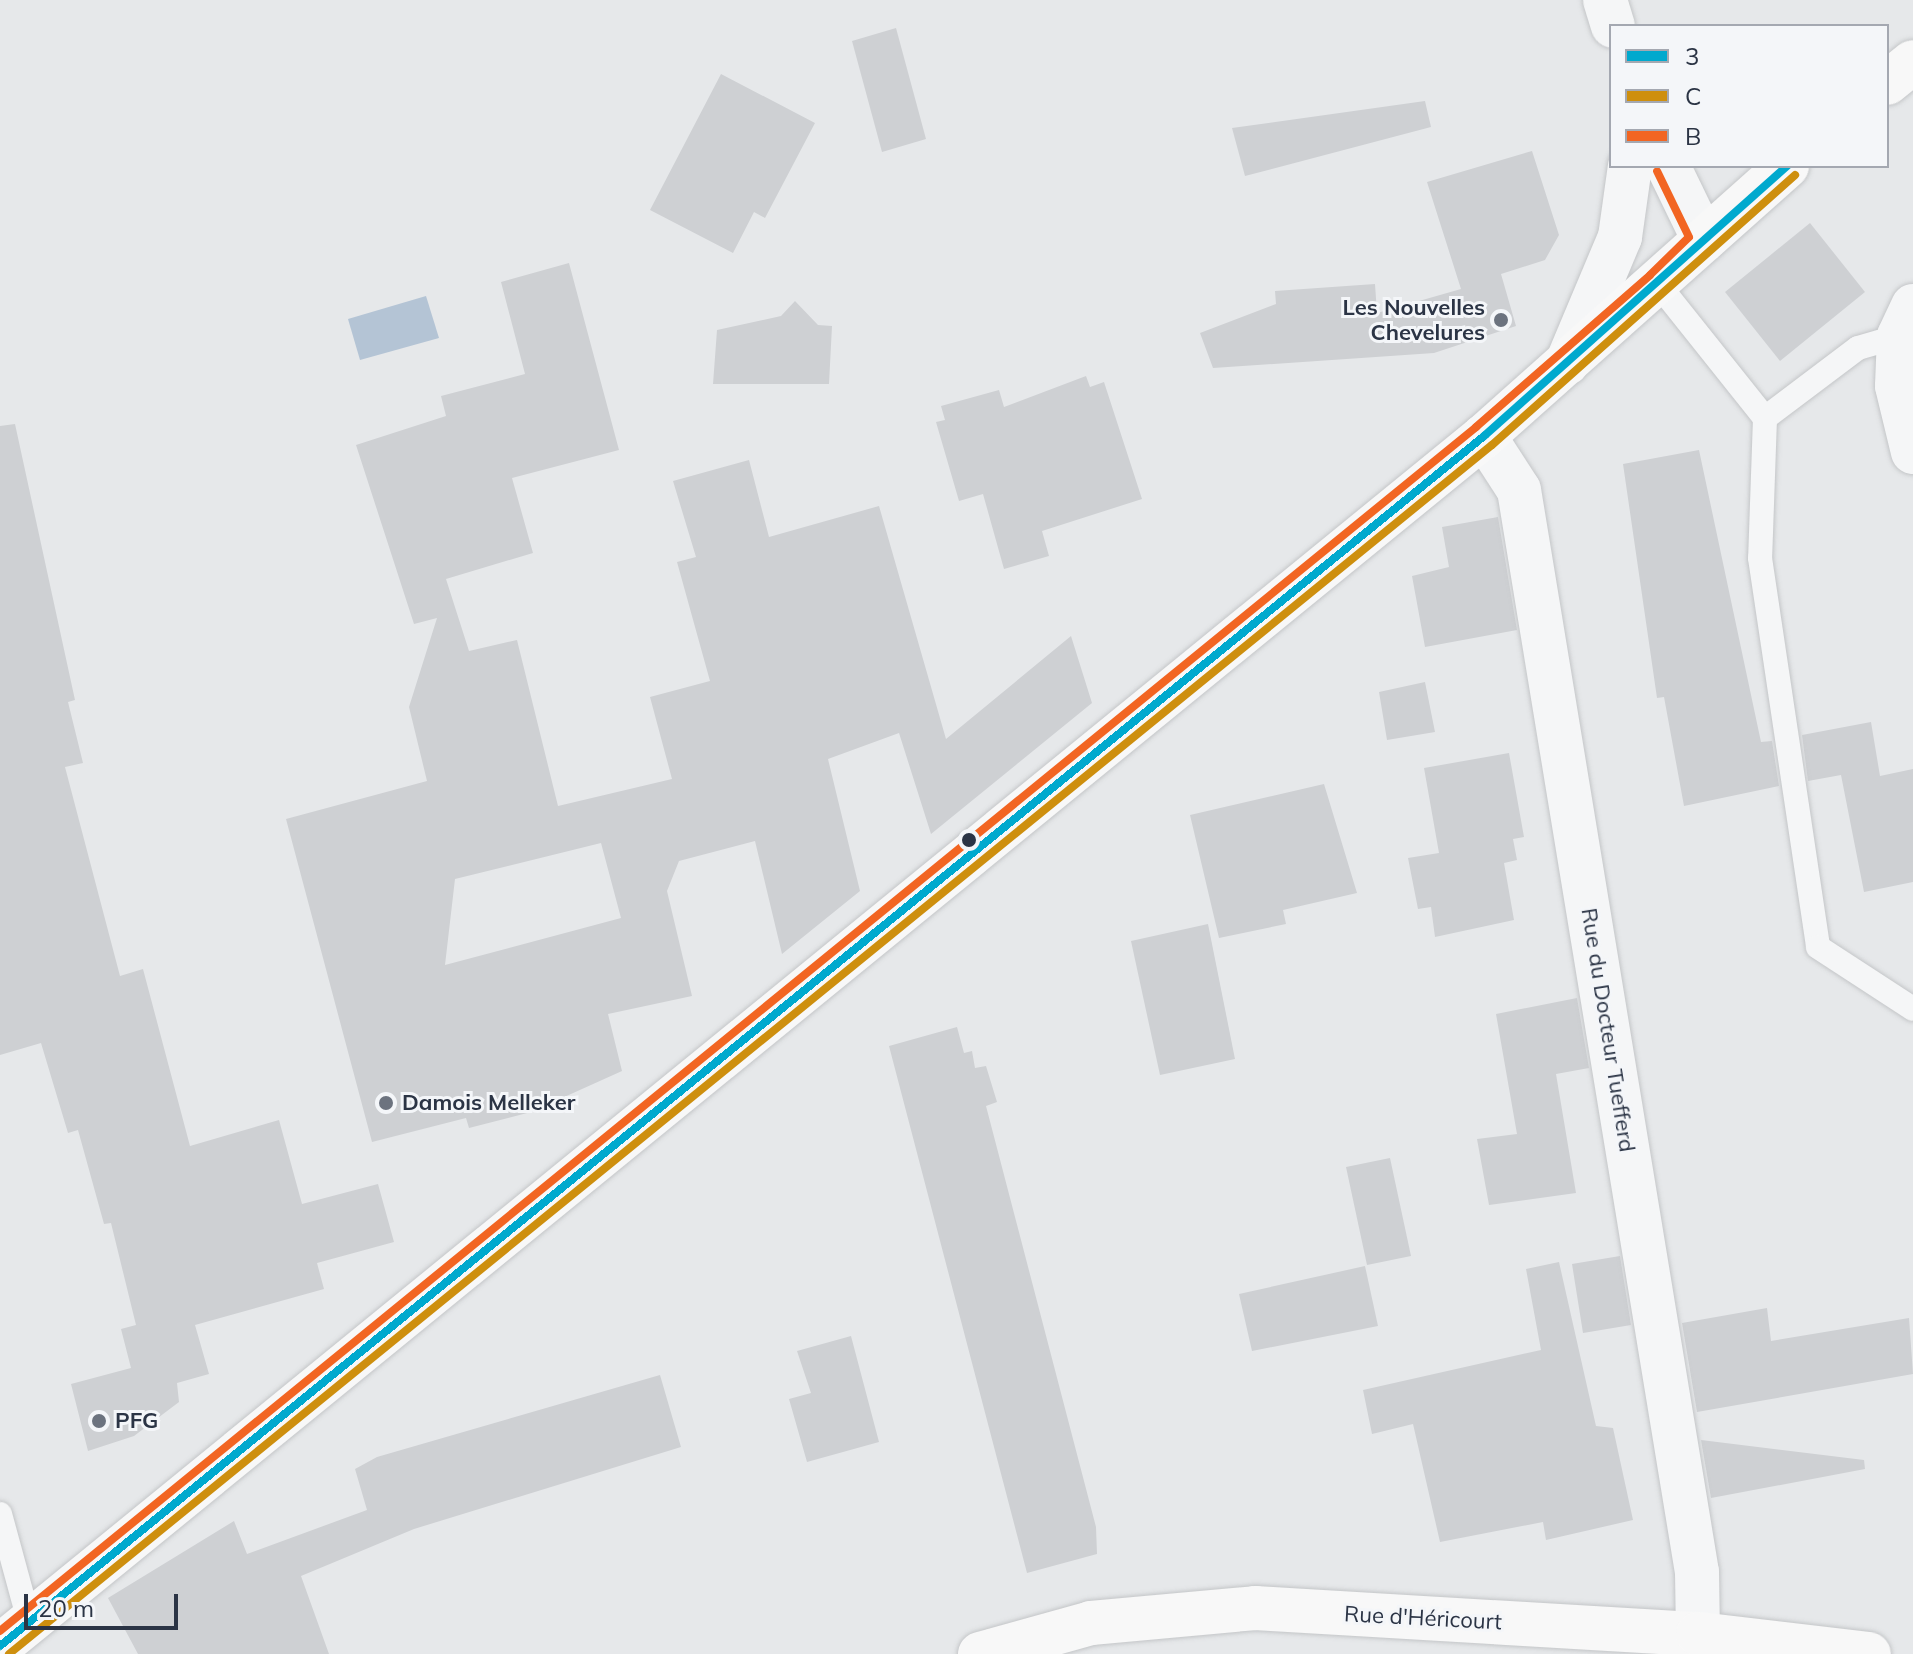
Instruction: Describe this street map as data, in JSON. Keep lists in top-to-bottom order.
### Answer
{
  "streets": {
    "street": ["Rue du Docteur Tuefferd", "Rue d'Héricourt"]
  },
  "crossings": [
    ["Rue du Docteur Tuefferd", "Rue d'Héricourt"]
  ],
  "places": ["Les Nouvelles Chevelures", "Damois Melleker", "PFG"],
  "lines": ["transit line 3", "transit line B", "transit line C"],
  "legend": ["3", "C", "B"],
  "scale_bar": "20 m"
}
